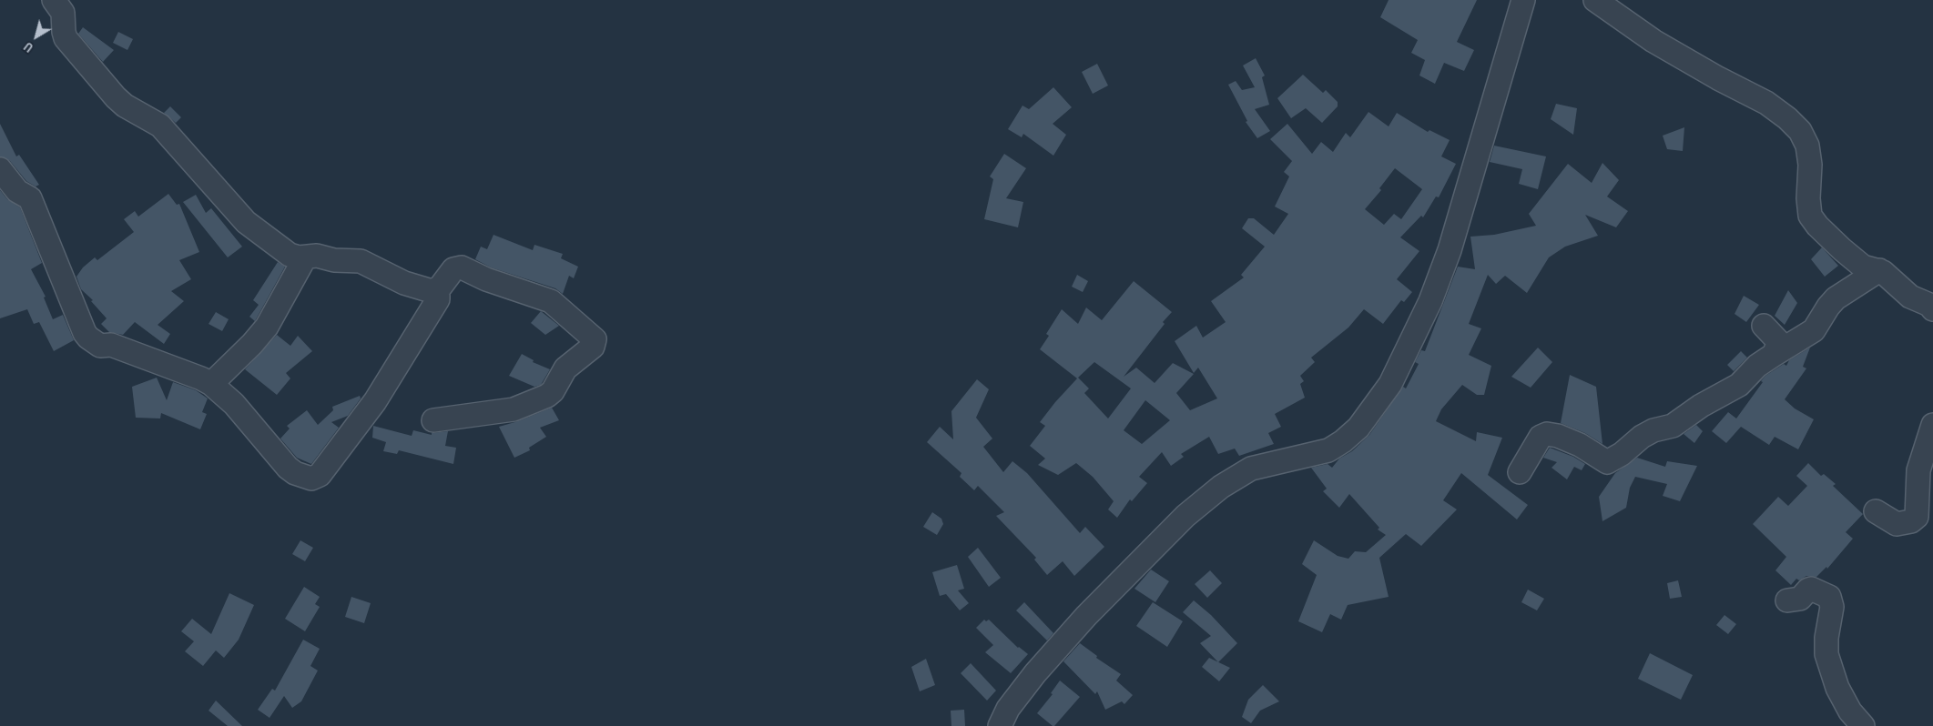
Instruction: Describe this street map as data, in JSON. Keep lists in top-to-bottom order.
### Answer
{
  "north": "bottom left"
}
